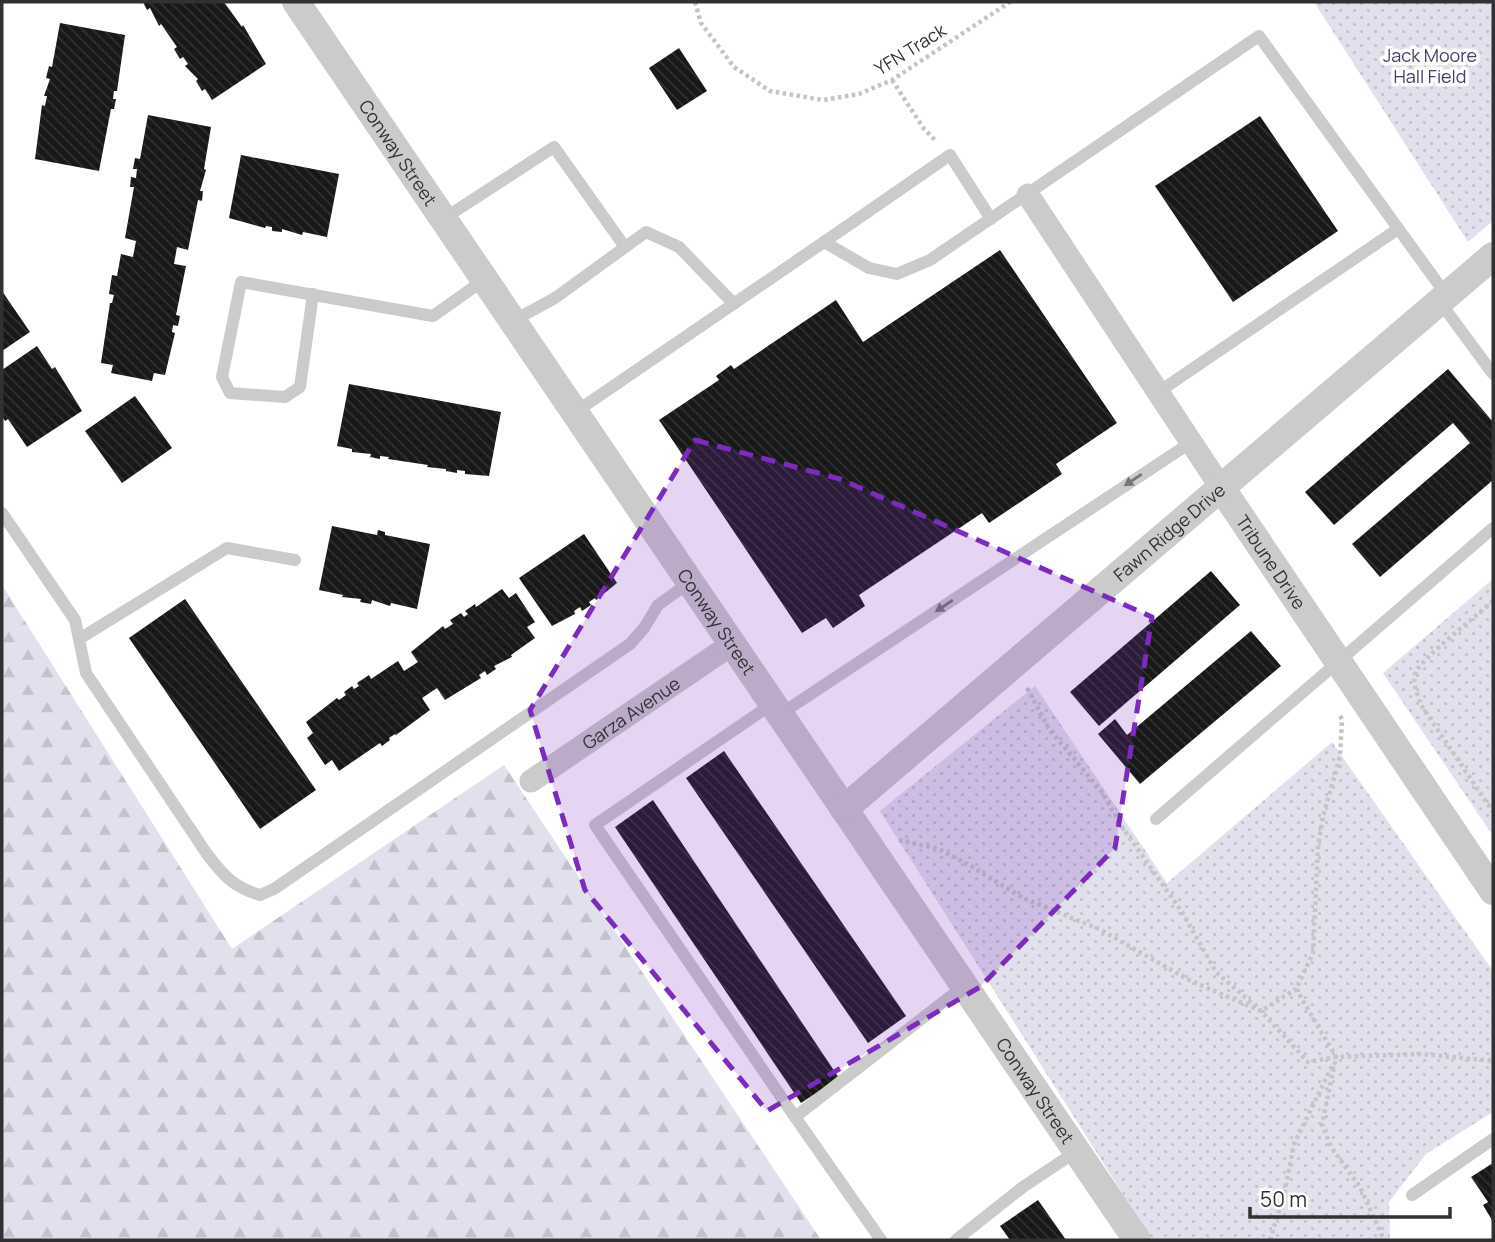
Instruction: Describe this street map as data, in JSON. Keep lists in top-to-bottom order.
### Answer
{
  "streets": {
    "street": [
      "Conway Street",
      "Fawn Ridge Drive",
      "Tribune Drive",
      "Garza Avenue"
    ],
    "path": ["YFN Track"]
  },
  "crossings": [
    ["Conway Street", "Fawn Ridge Drive"],
    ["Conway Street", "Garza Avenue"],
    ["Fawn Ridge Drive", "Tribune Drive"]
  ],
  "parks": ["Jack Moore Hall Field"],
  "scale_bar": "50 m"
}
